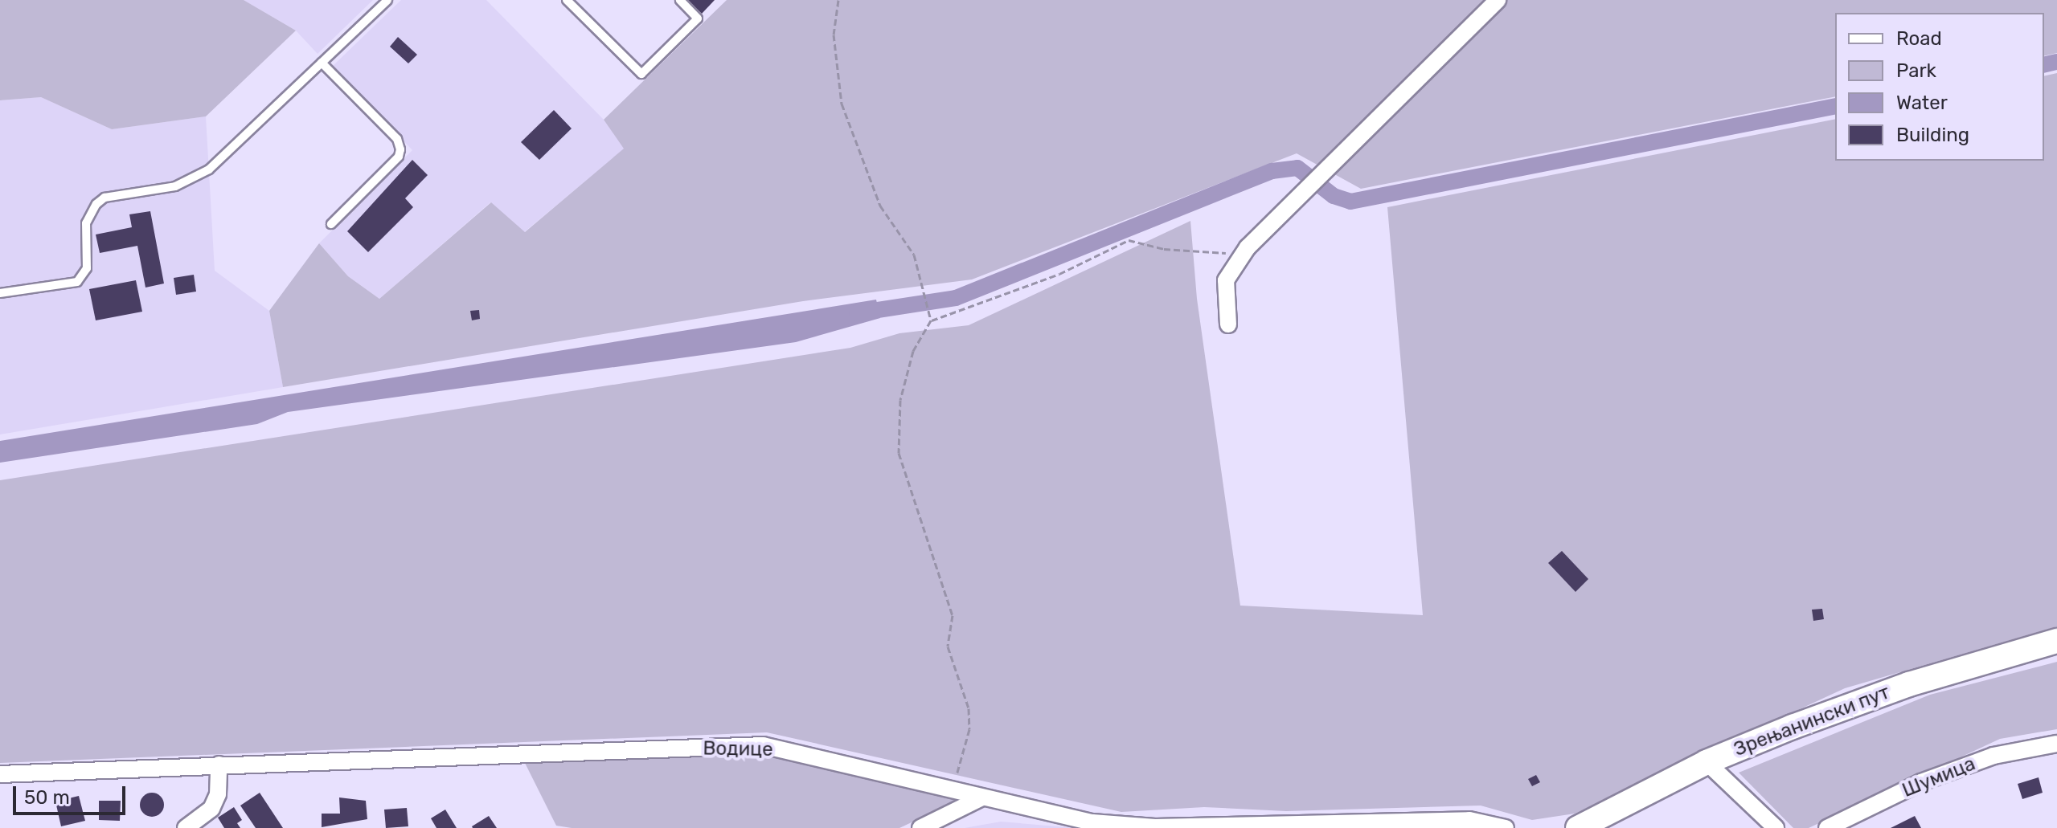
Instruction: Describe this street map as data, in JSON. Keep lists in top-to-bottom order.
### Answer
{
  "streets": {
    "main road": ["Зрењанински пут"],
    "street": ["Водице", "Шумица"]
  },
  "legend": [
    "Road",
    "Park",
    "Water",
    "Building"
  ],
  "scale_bar": "50 m"
}
